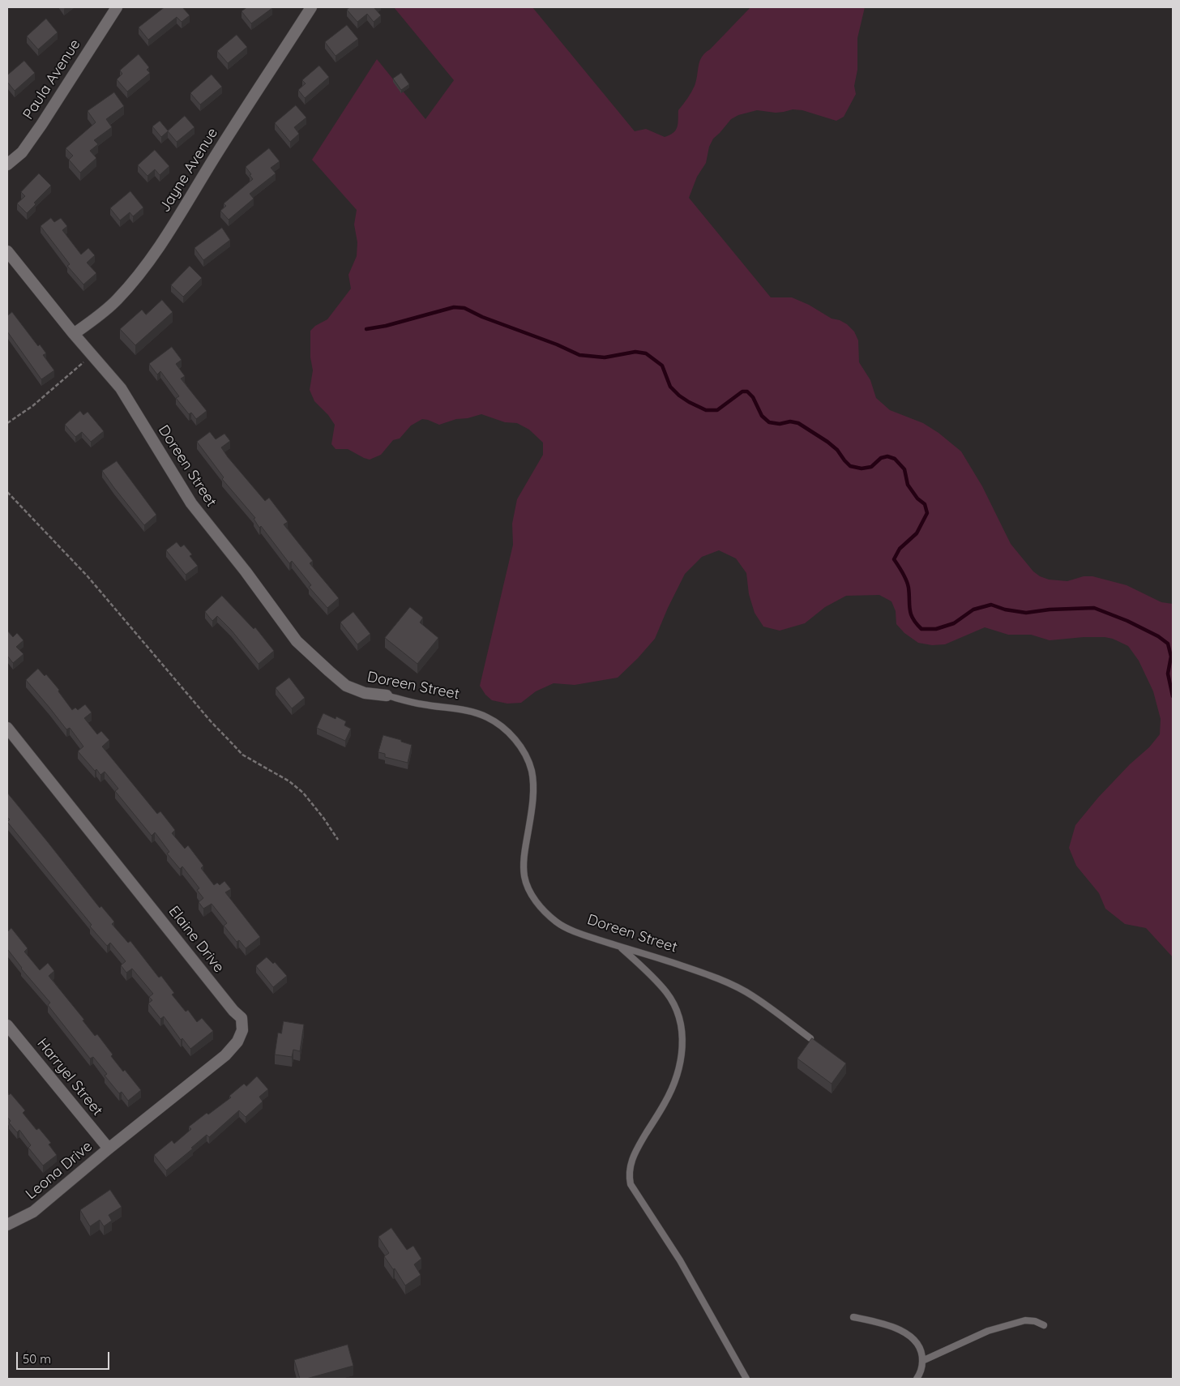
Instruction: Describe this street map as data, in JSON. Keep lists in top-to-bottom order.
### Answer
{
  "streets": {
    "street": [
      "Paula Avenue",
      "Jayne Avenue",
      "Doreen Street",
      "Elaine Drive",
      "Harryel Street",
      "Leona Drive"
    ]
  },
  "crossings": [
    ["Jayne Avenue", "Doreen Street"],
    ["Elaine Drive", "Harryel Street"],
    ["Elaine Drive", "Leona Drive"],
    ["Harryel Street", "Leona Drive"]
  ],
  "scale_bar": "50 m"
}
